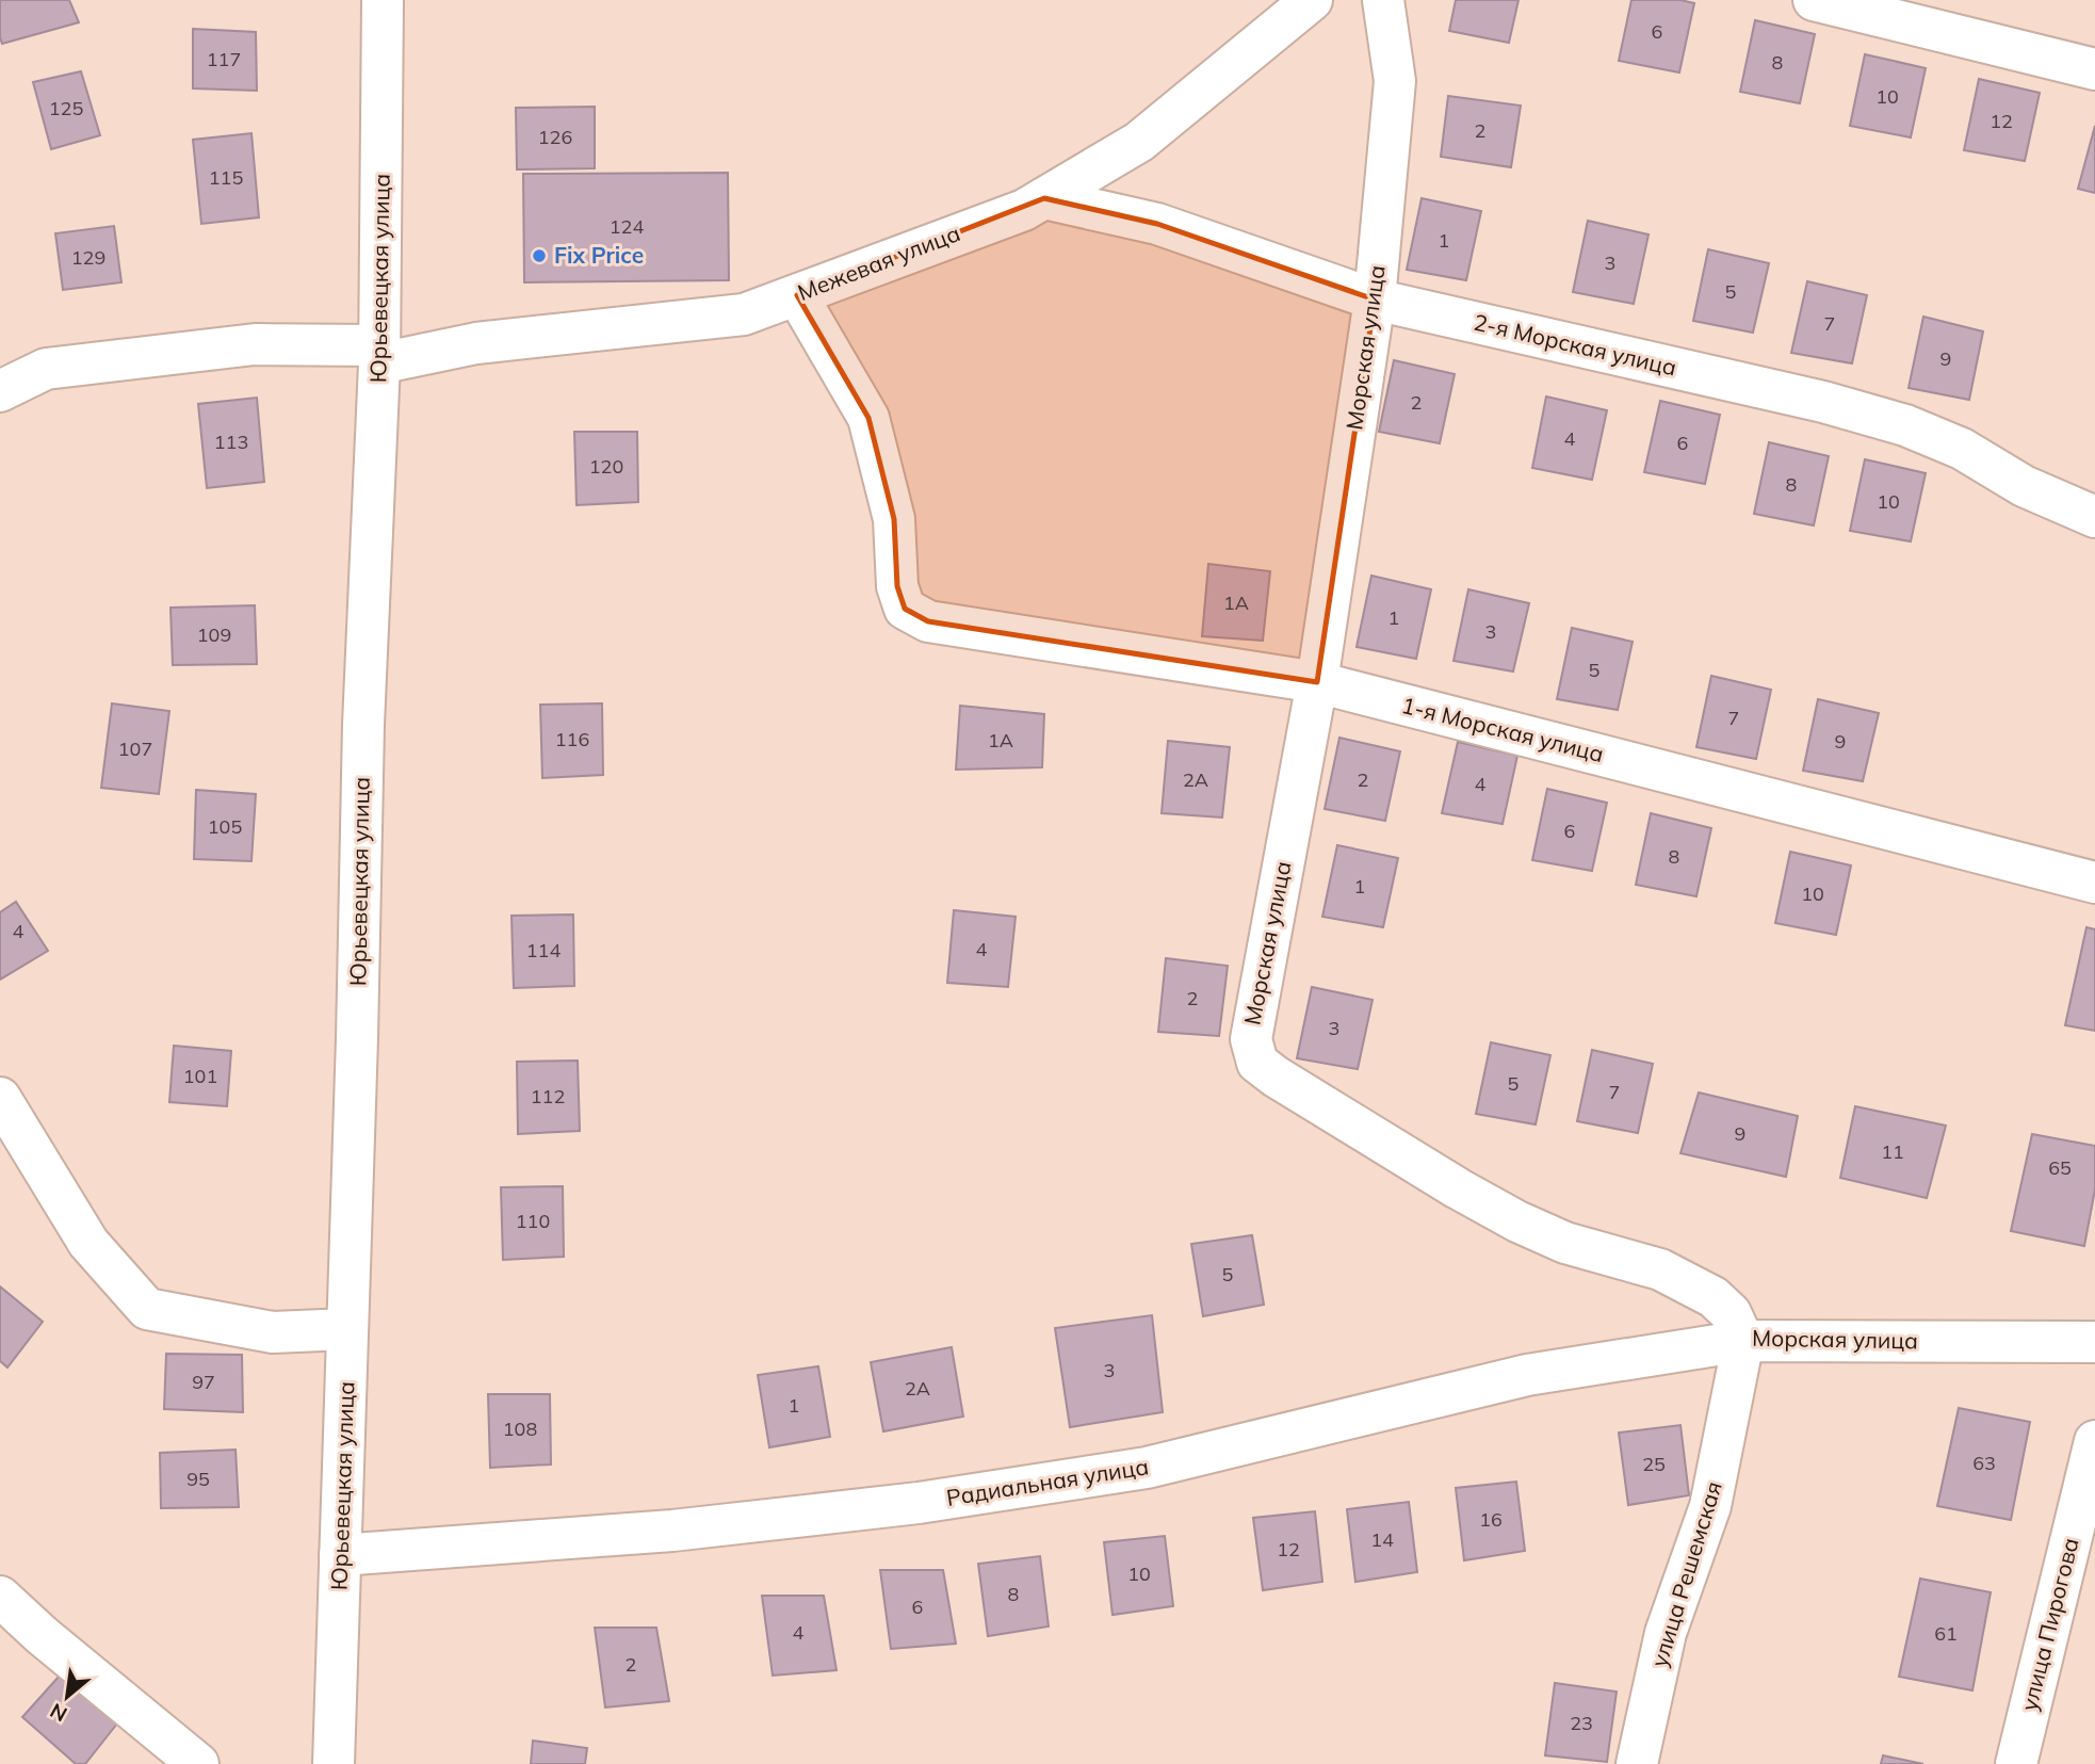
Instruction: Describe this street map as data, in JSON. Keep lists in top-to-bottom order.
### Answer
{
  "streets": {
    "street": [
      "Межевая улица",
      "Юрьевецкая улица",
      "2-я Морская улица",
      "Морская улица",
      "1-я Морская улица",
      "Радиальная улица",
      "улица Решемская",
      "улица Пирогова"
    ]
  },
  "crossings": [
    ["Межевая улица", "Юрьевецкая улица"],
    ["Межевая улица", "2-я Морская улица"],
    ["Межевая улица", "1-я Морская улица"],
    ["Юрьевецкая улица", "Радиальная улица"],
    ["2-я Морская улица", "Морская улица"],
    ["Морская улица", "1-я Морская улица"],
    ["Морская улица", "Радиальная улица"],
    ["Морская улица", "улица Решемская"],
    ["Радиальная улица", "улица Решемская"]
  ],
  "places": ["Fix Price"],
  "house_numbers": [
    "6",
    "117",
    "8",
    "10",
    "125",
    "12",
    "2",
    "126",
    "115",
    "124",
    "1",
    "129",
    "3",
    "5",
    "7",
    "9",
    "2",
    "4",
    "113",
    "6",
    "120",
    "8",
    "10",
    "1А",
    "1",
    "3",
    "109",
    "5",
    "7",
    "116",
    "1А",
    "9",
    "107",
    "2А",
    "2",
    "4",
    "105",
    "6",
    "8",
    "1",
    "10",
    "4",
    "4",
    "114",
    "2",
    "3",
    "101",
    "5",
    "7",
    "112",
    "9",
    "11",
    "65",
    "110",
    "5",
    "3",
    "97",
    "2А",
    "1",
    "108",
    "63",
    "25",
    "95",
    "16",
    "14",
    "12",
    "10",
    "8",
    "6",
    "4",
    "61",
    "2",
    "23"
  ],
  "north": "bottom left"
}
